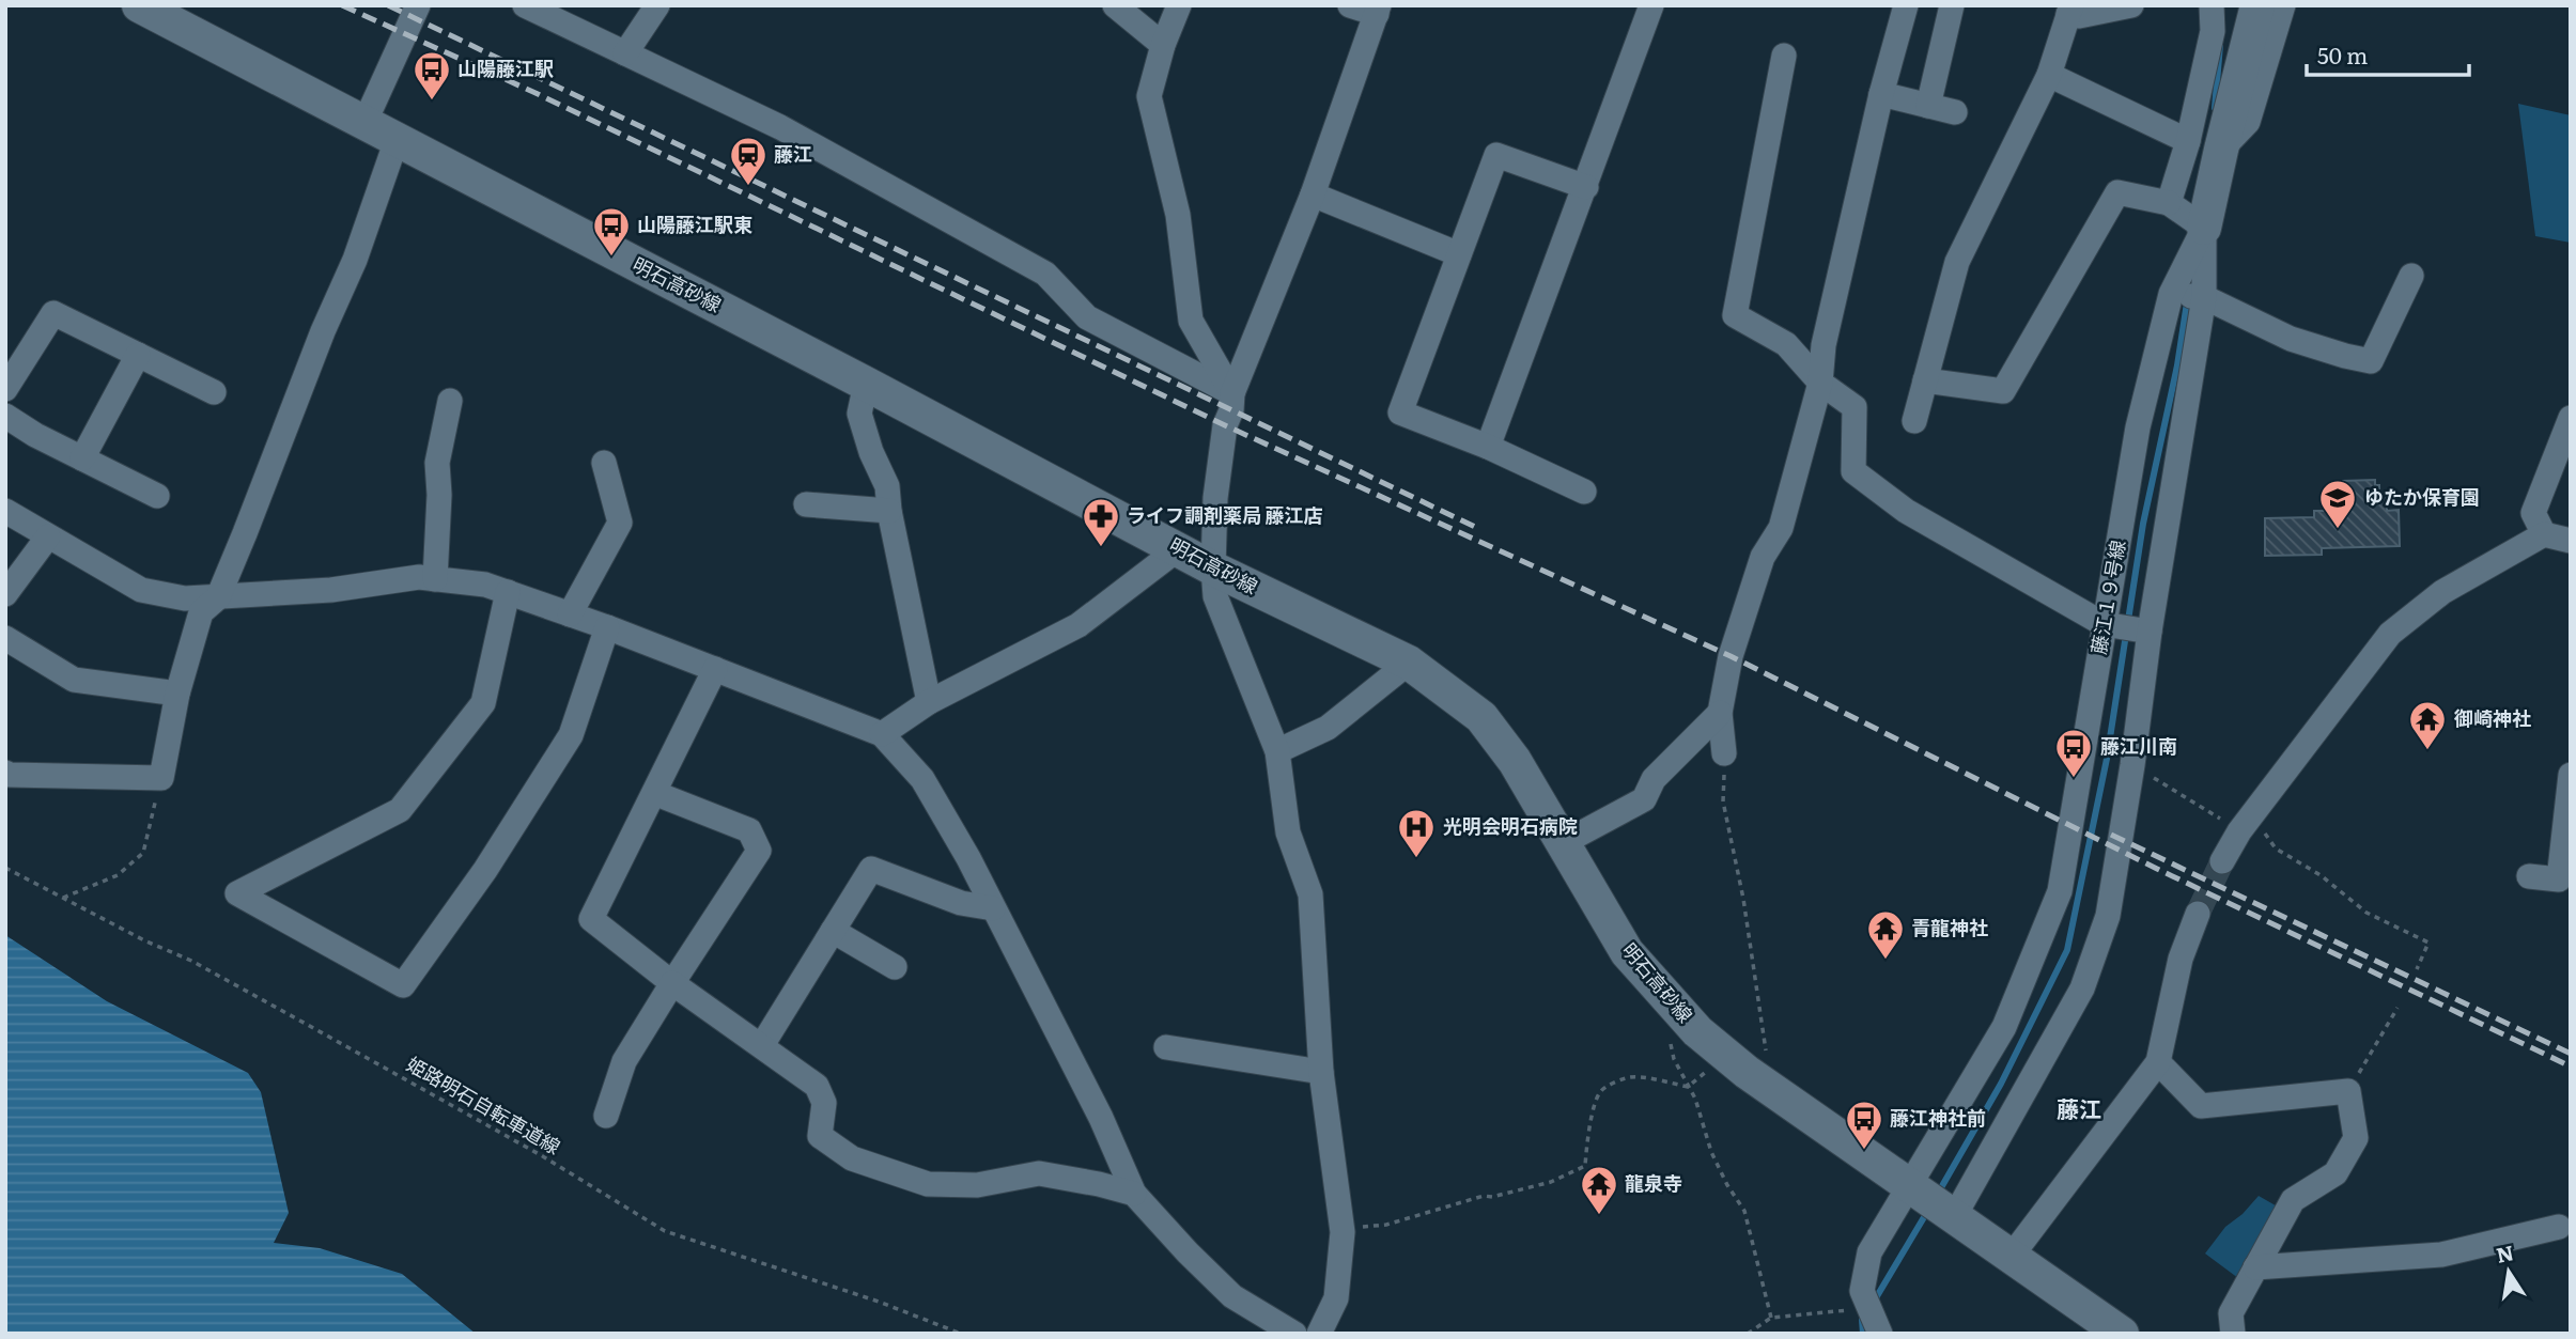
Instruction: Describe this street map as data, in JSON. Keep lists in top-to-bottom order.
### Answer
{
  "streets": {
    "main road": ["明石高砂線"],
    "street": ["藤江１９号線"],
    "path": ["姫路明石自転車道線"]
  },
  "crossings": [
    ["明石高砂線", "藤江１９号線"]
  ],
  "districts": ["藤江"],
  "places": {
    "bus stop": [
      "山陽藤江駅",
      "山陽藤江駅東",
      "藤江川南",
      "藤江神社前"
    ],
    "station": ["藤江"],
    "school or university": ["ゆたか保育園"],
    "pharmacy": ["ライフ調剤薬局 藤江店"],
    "temple": ["御崎神社", "青龍神社", "龍泉寺"],
    "hospital": ["光明会明石病院"]
  },
  "scale_bar": "50 m",
  "north": "top"
}
